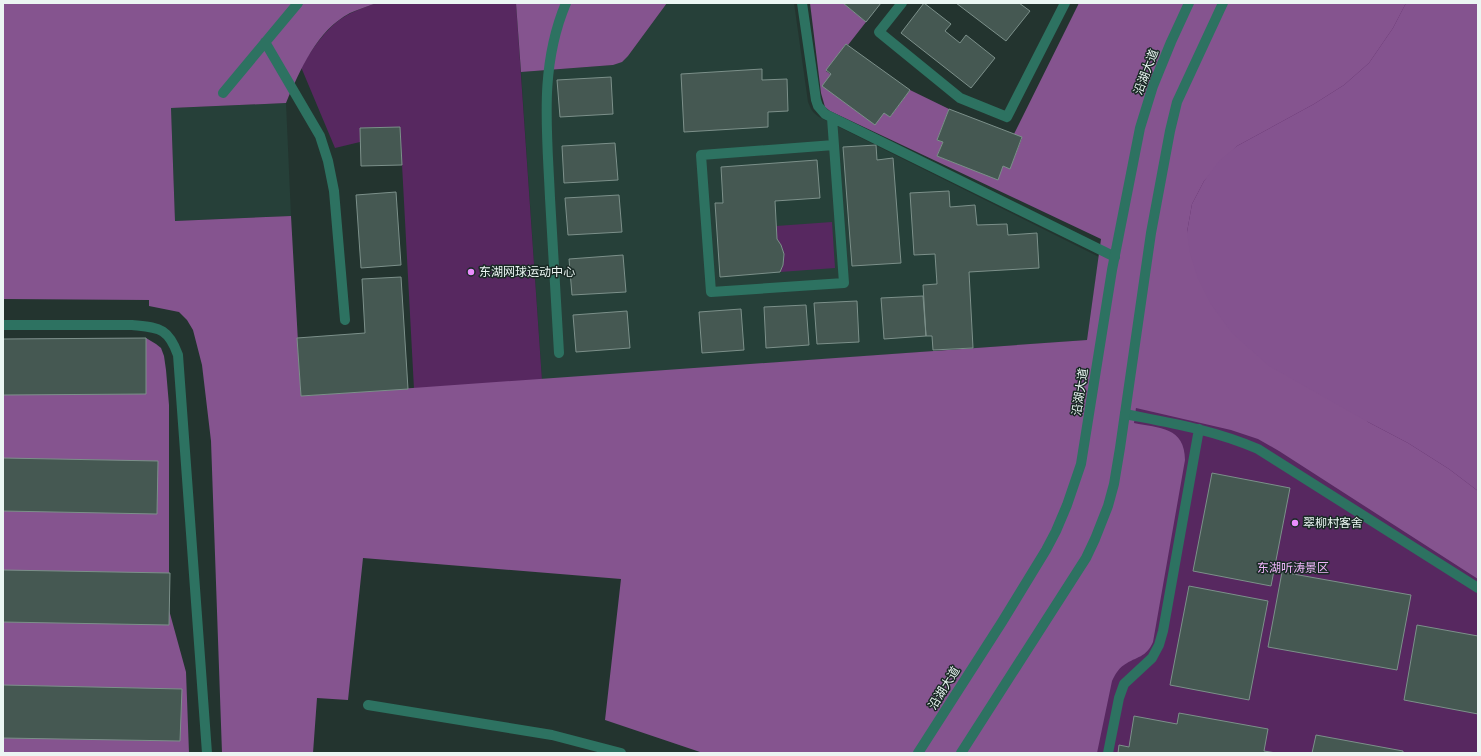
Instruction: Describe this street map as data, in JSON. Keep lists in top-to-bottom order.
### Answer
{
  "streets": {
    "street": ["沿湖大道"]
  },
  "parks": ["东湖听涛景区"],
  "places": ["东湖网球运动中心", "翠柳村客舍"]
}
